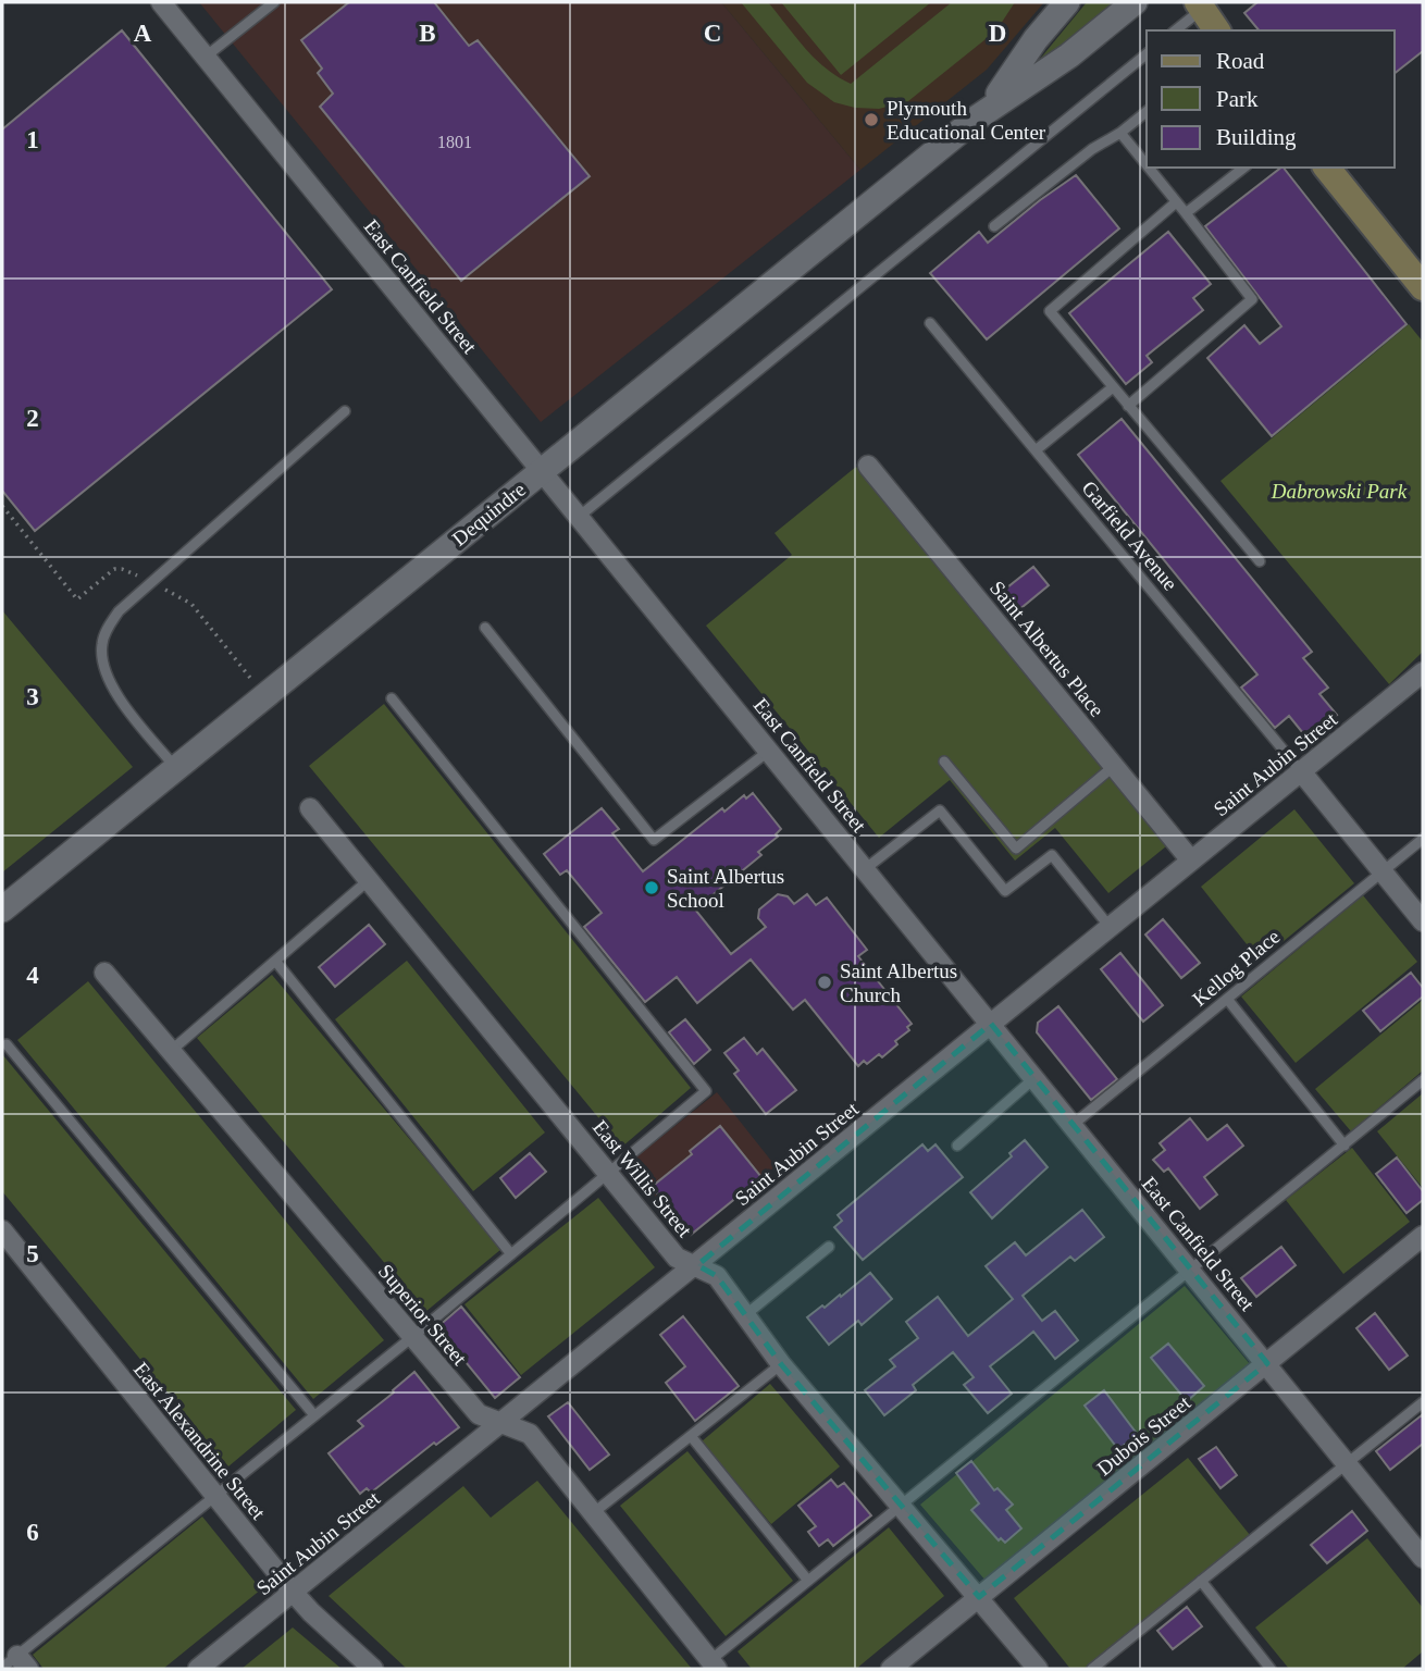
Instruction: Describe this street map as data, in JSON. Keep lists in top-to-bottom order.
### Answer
{
  "streets": {
    "street": [
      "East Canfield Street",
      "Dequindre",
      "Saint Albertus Place",
      "Saint Aubin Street",
      "East Willis Street",
      "Superior Street",
      "Dubois Street",
      "East Alexandrine Street"
    ],
    "lane": ["Garfield Avenue", "Kellog Place"]
  },
  "crossings": [
    ["East Canfield Street", "Dequindre"],
    ["East Canfield Street", "Saint Aubin Street"],
    ["East Canfield Street", "Kellog Place"],
    ["East Canfield Street", "Dubois Street"],
    ["Garfield Avenue", "Saint Aubin Street"],
    ["Saint Albertus Place", "Saint Aubin Street"],
    ["Saint Aubin Street", "East Willis Street"],
    ["Saint Aubin Street", "Superior Street"],
    ["Saint Aubin Street", "East Alexandrine Street"],
    ["East Willis Street", "Dubois Street"]
  ],
  "parks": ["Dabrowski Park"],
  "places": ["Plymouth Educational Center", "Saint Albertus School", "Saint Albertus Church"],
  "house_numbers": ["1801"],
  "legend": ["Road", "Park", "Building"],
  "grid": {
    "columns": [
      "A",
      "B",
      "C",
      "D"
    ],
    "rows": [
      "1",
      "2",
      "3",
      "4",
      "5",
      "6"
    ]
  }
}
